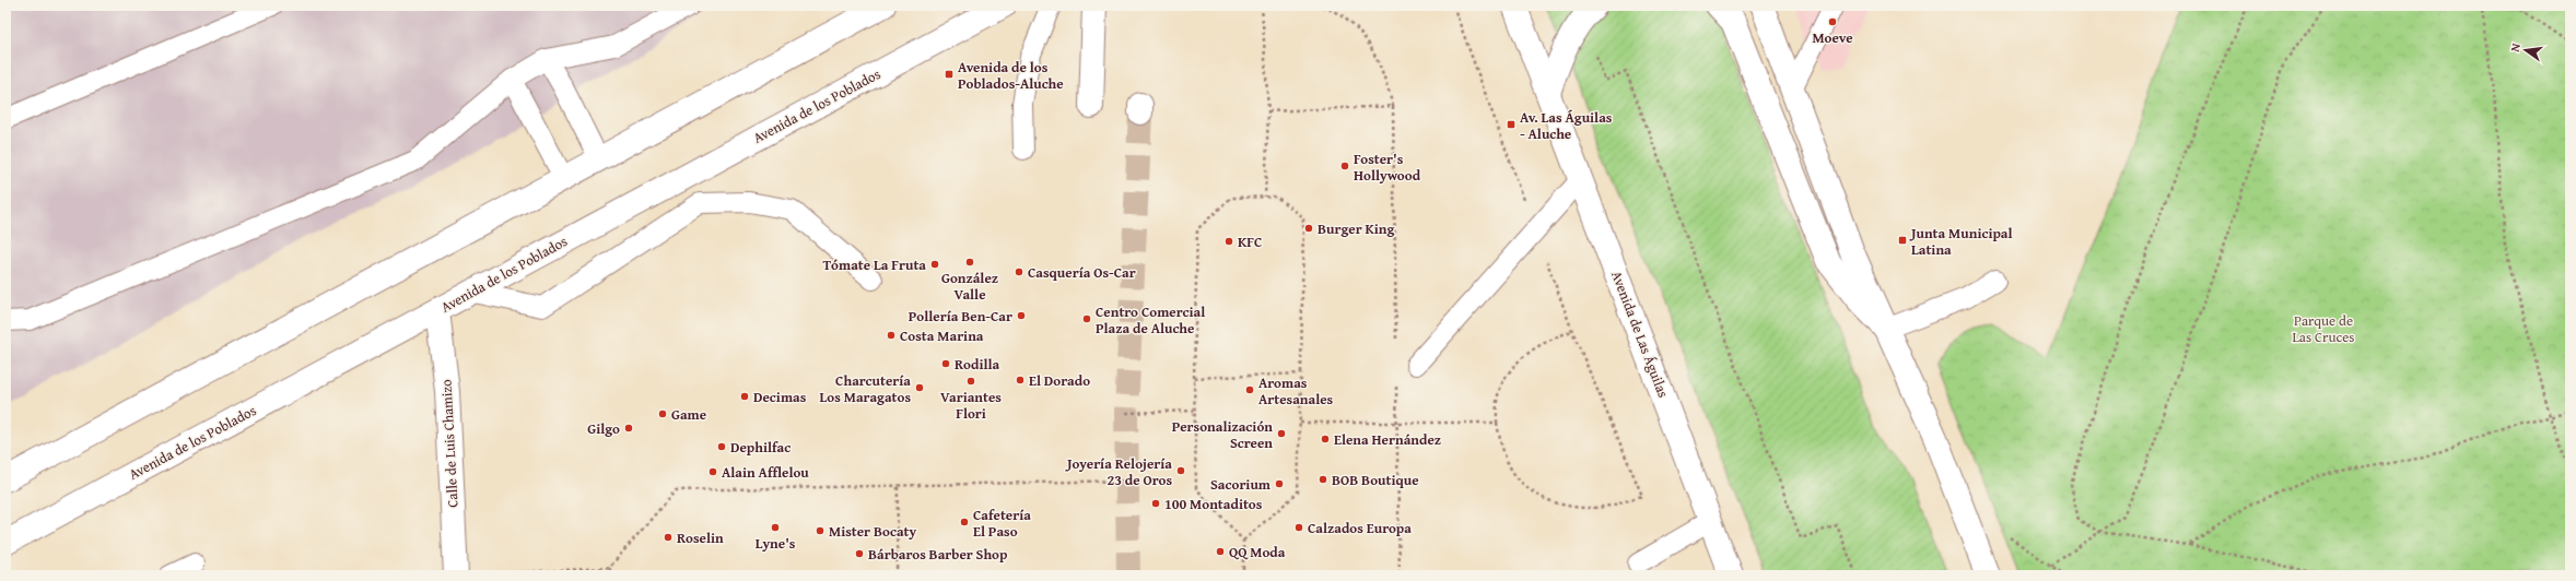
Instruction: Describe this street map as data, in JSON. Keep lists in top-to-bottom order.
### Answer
{
  "streets": {
    "main road": ["Avenida de los Poblados", "Avenida de Las Águilas", "Calle de Luis Chamizo"]
  },
  "crossings": [
    ["Avenida de los Poblados", "Calle de Luis Chamizo"]
  ],
  "parks": ["Parque de Las Cruces"],
  "places": {
    "other": [
      "Moeve",
      "Foster's Hollywood",
      "Burger King",
      "KFC",
      "González Valle",
      "Tómate La Fruta",
      "Casquería Os-Car",
      "Pollería Ben-Car",
      "Centro Comercial Plaza de Aluche",
      "Costa Marina",
      "Rodilla",
      "El Dorado",
      "Variantes Flori",
      "Charcutería Los Maragatos",
      "Aromas Artesanales",
      "Decimas",
      "Game",
      "Gilgo",
      "Personalización Screen",
      "Elena Hernández",
      "Dephilfac",
      "Joyería Relojería 23 de Oros",
      "Alain Afflelou",
      "BOB Boutique",
      "Sacorium",
      "100 Montaditos",
      "Cafetería El Paso",
      "Lyne's",
      "Calzados Europa",
      "Mister Bocaty",
      "Roselin",
      "QQ Moda",
      "Bárbaros Barber Shop"
    ],
    "transit": ["Avenida de los Poblados-Aluche", "Av. Las Águilas - Aluche", "Junta Municipal Latina"]
  },
  "north": "left"
}
